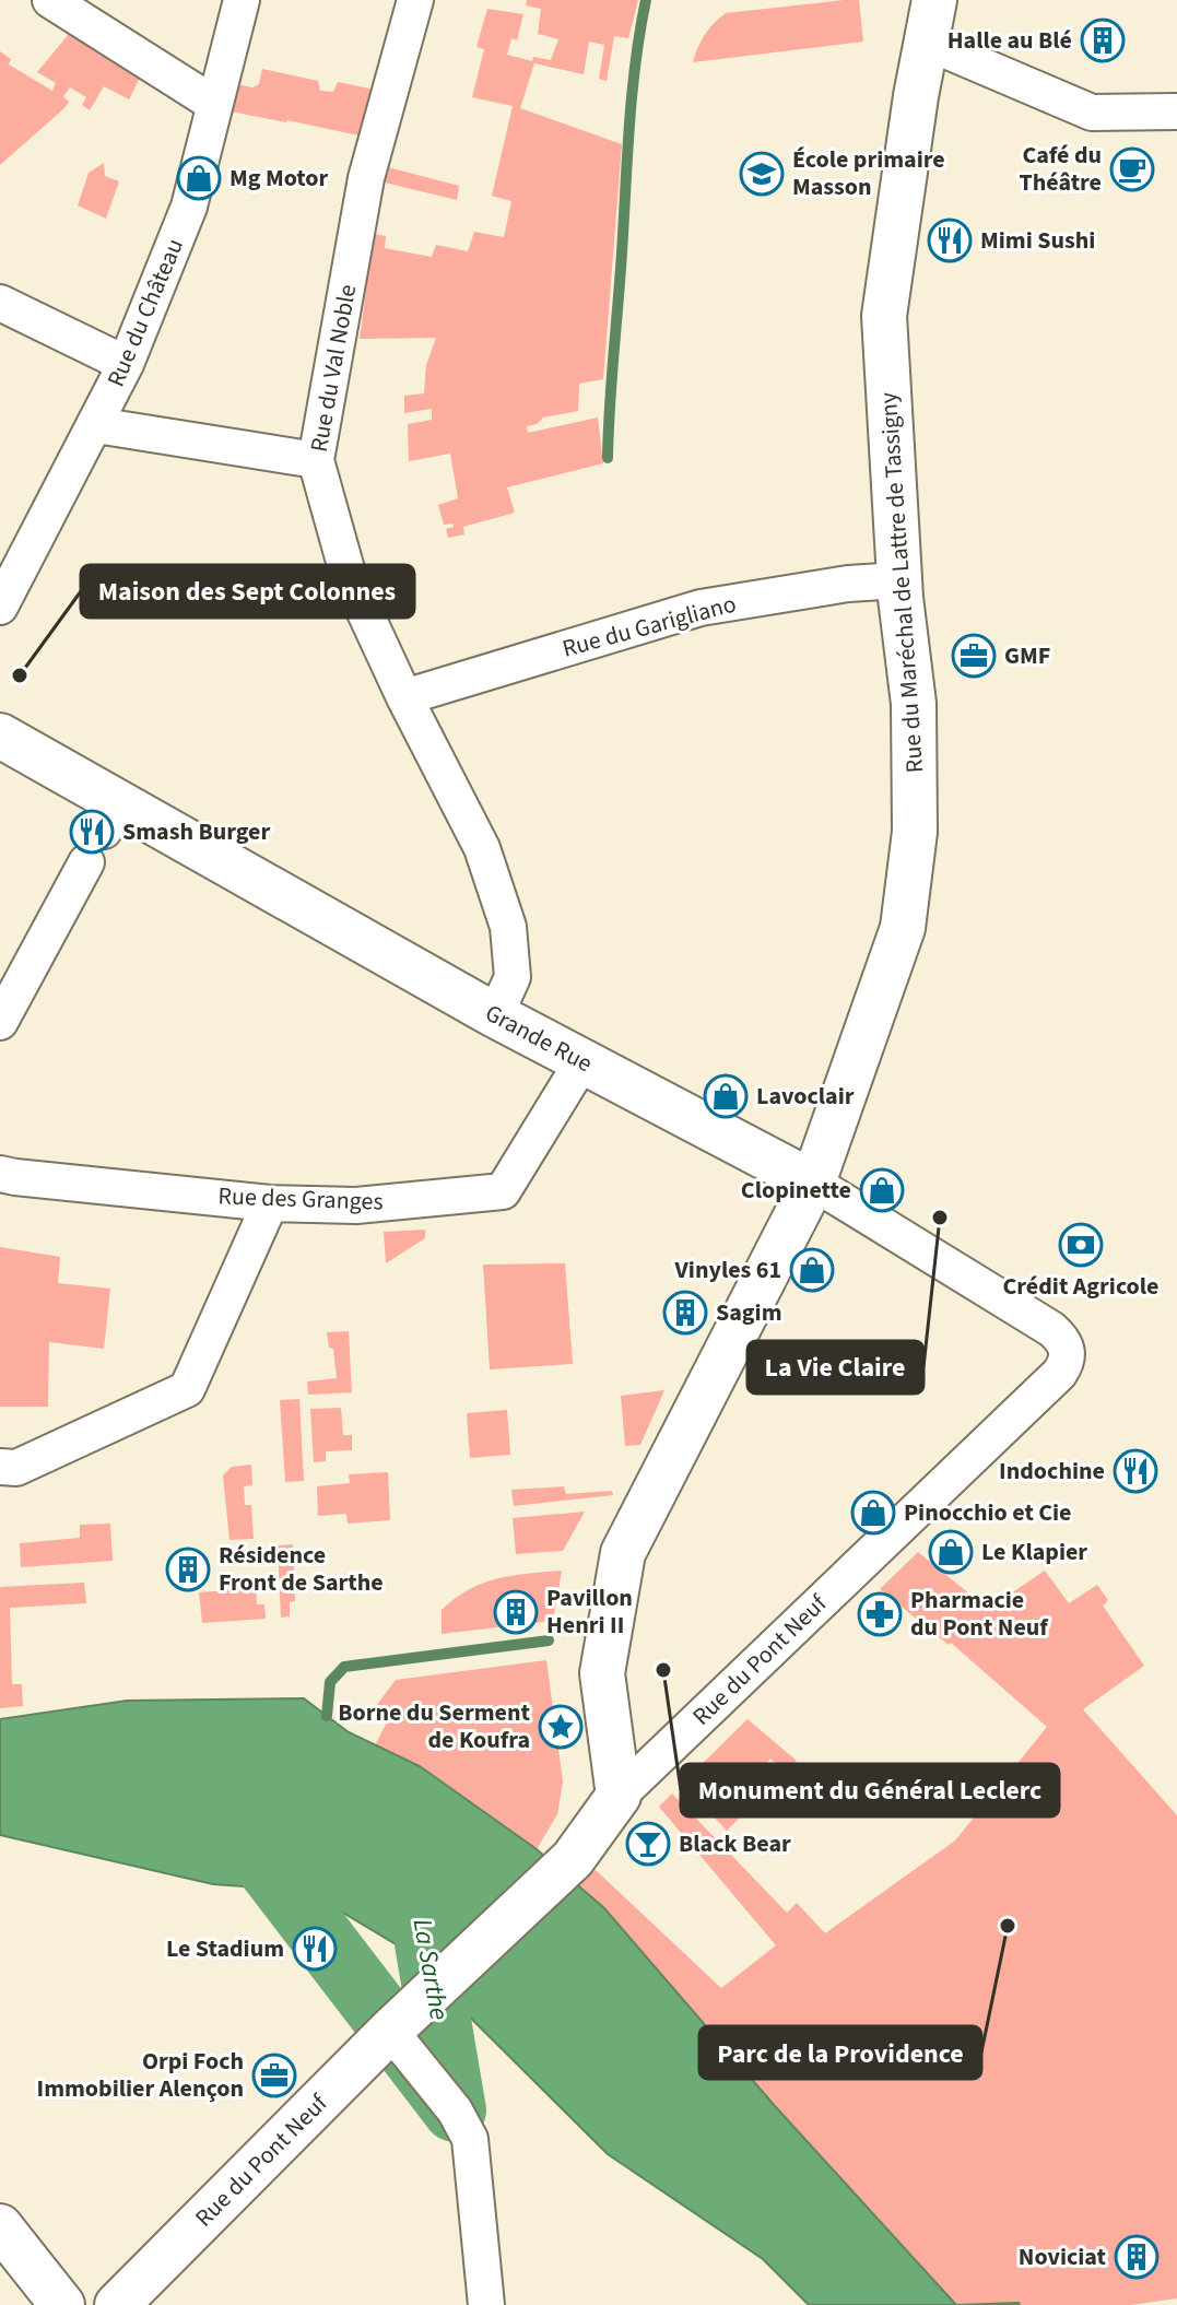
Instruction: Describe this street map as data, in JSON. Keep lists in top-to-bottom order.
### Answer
{
  "streets": {
    "street": [
      "Rue du Château",
      "Rue du Val Noble",
      "Rue du Maréchal de Lattre de Tassigny",
      "Rue du Garigliano",
      "Grande Rue",
      "Rue des Granges",
      "Rue du Pont Neuf"
    ]
  },
  "crossings": [
    ["Rue du Val Noble", "Rue du Garigliano"],
    ["Rue du Val Noble", "Grande Rue"],
    ["Rue du Maréchal de Lattre de Tassigny", "Rue du Garigliano"],
    ["Rue du Maréchal de Lattre de Tassigny", "Grande Rue"],
    ["Rue du Maréchal de Lattre de Tassigny", "Rue du Pont Neuf"],
    ["Grande Rue", "Rue des Granges"],
    ["Grande Rue", "Rue du Pont Neuf"]
  ],
  "water": ["La Sarthe"],
  "places": {
    "building": [
      "Halle au Blé",
      "Sagim",
      "Résidence Front de Sarthe",
      "Pavillon Henri II",
      "Noviciat"
    ],
    "cafe": ["Café du Théâtre"],
    "school or university": ["École primaire Masson"],
    "shop": [
      "Mg Motor",
      "Lavoclair",
      "Clopinette",
      "Vinyles 61",
      "Pinocchio et Cie",
      "Le Klapier"
    ],
    "restaurant": [
      "Mimi Sushi",
      "Smash Burger",
      "Indochine",
      "Le Stadium"
    ],
    "office": ["GMF", "Orpi Foch Immobilier Alençon"],
    "other": [
      "Maison des Sept Colonnes",
      "La Vie Claire",
      "Monument du Général Leclerc",
      "Parc de la Providence"
    ],
    "bank": ["Crédit Agricole"],
    "pharmacy": ["Pharmacie du Pont Neuf"],
    "place": ["Borne du Serment de Koufra"],
    "bar": ["Black Bear"]
  }
}
